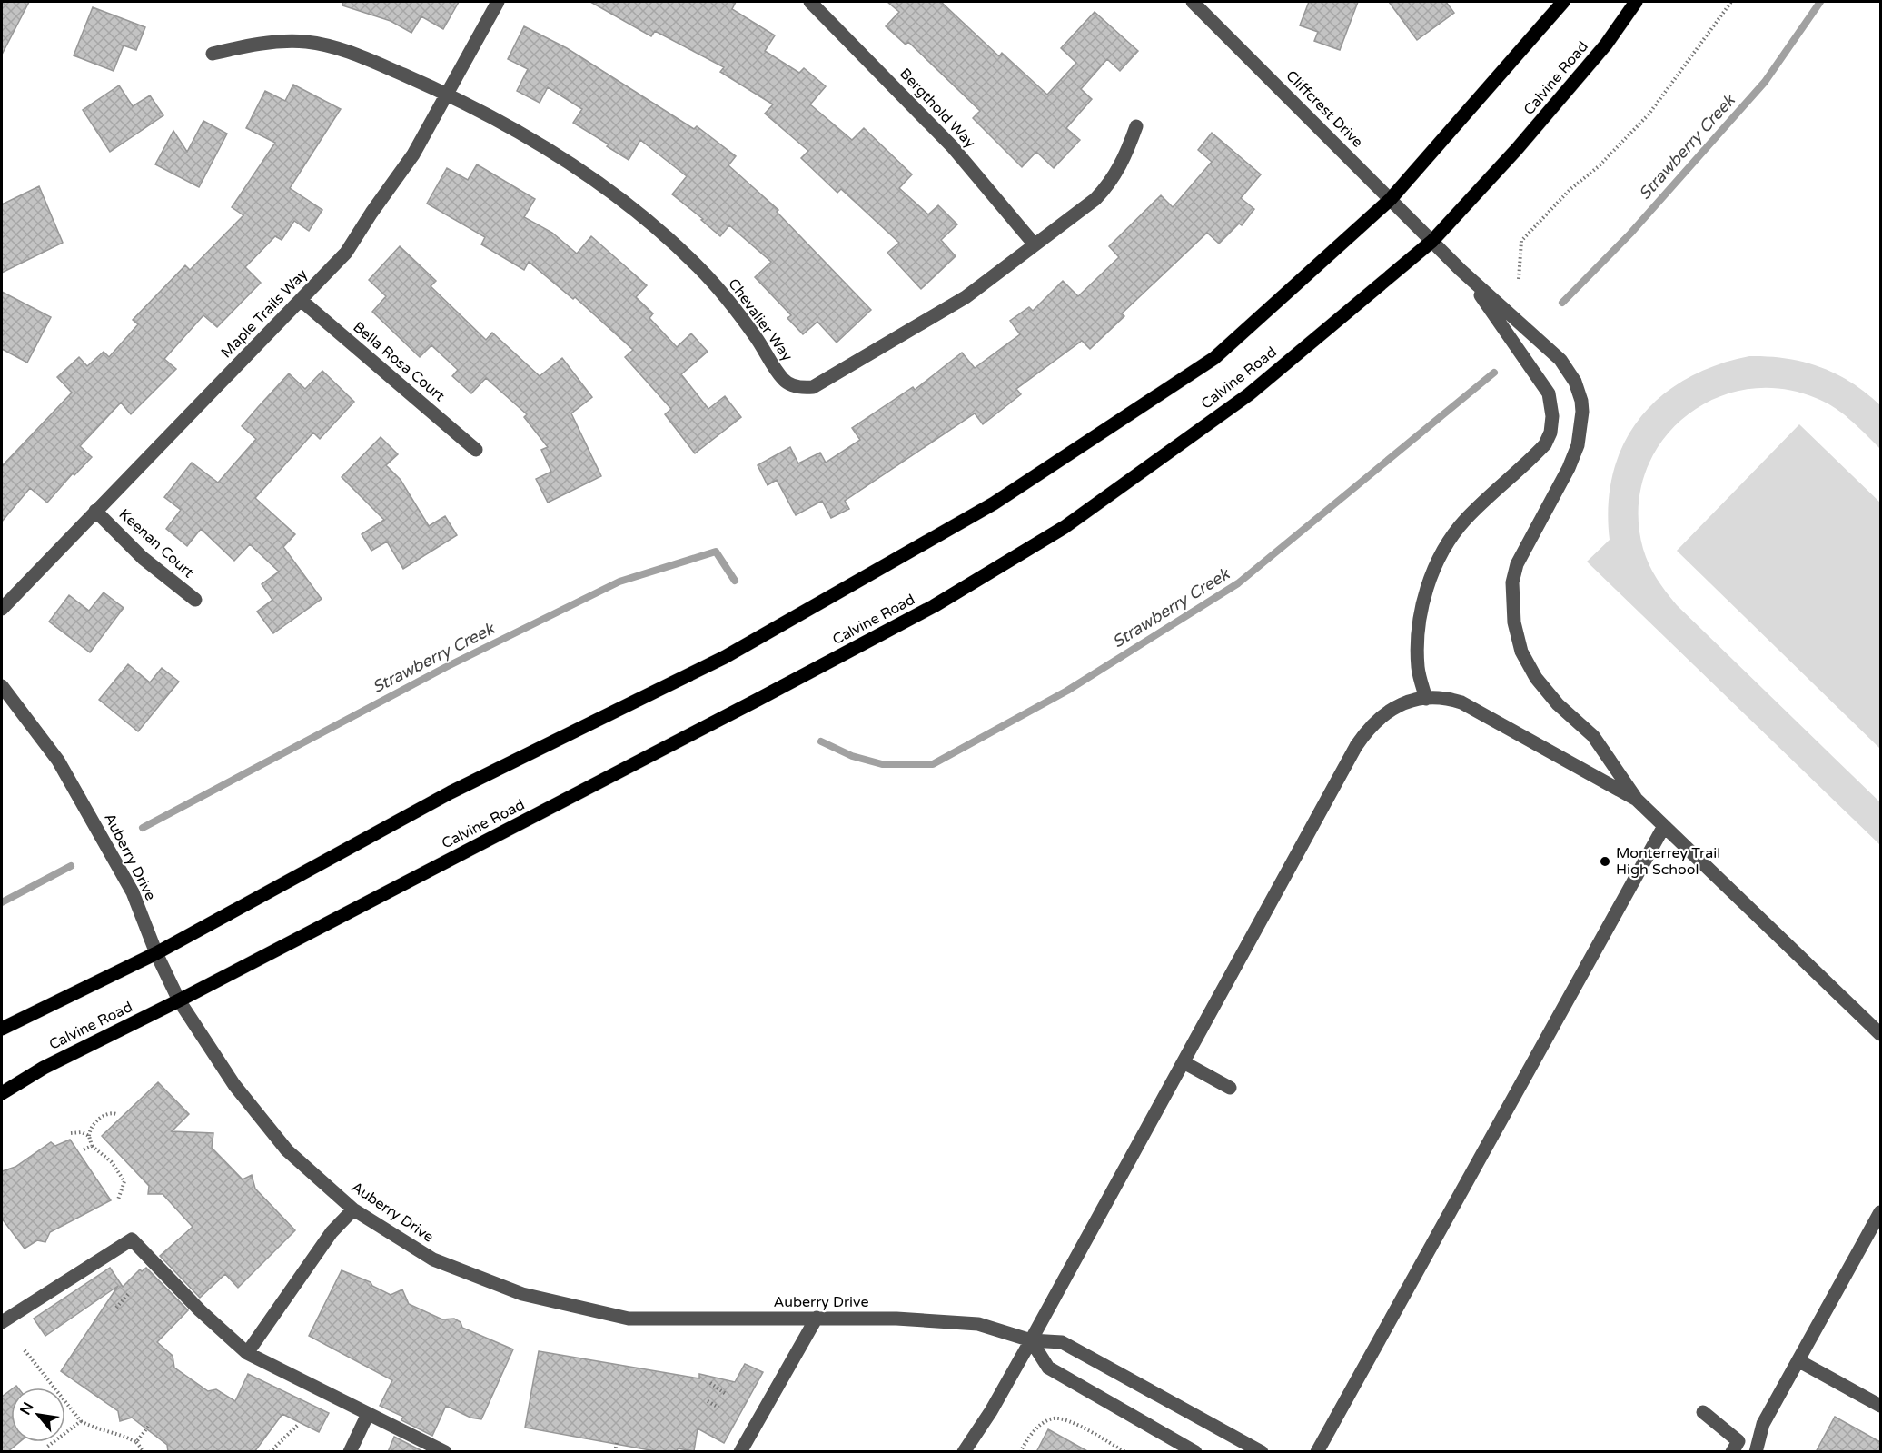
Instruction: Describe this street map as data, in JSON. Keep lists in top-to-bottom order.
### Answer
{
  "streets": {
    "main road": ["Calvine Road"],
    "street": [
      "Bergthold Way",
      "Cliffcrest Drive",
      "Maple Trails Way",
      "Chevalier Way",
      "Bella Rosa Court",
      "Keenan Court",
      "Auberry Drive"
    ]
  },
  "crossings": [
    ["Calvine Road", "Cliffcrest Drive"],
    ["Calvine Road", "Auberry Drive"],
    ["Bergthold Way", "Chevalier Way"],
    ["Maple Trails Way", "Chevalier Way"],
    ["Maple Trails Way", "Bella Rosa Court"],
    ["Maple Trails Way", "Keenan Court"]
  ],
  "water": ["Strawberry Creek"],
  "places": ["Monterrey Trail High School"],
  "north": "top left"
}
